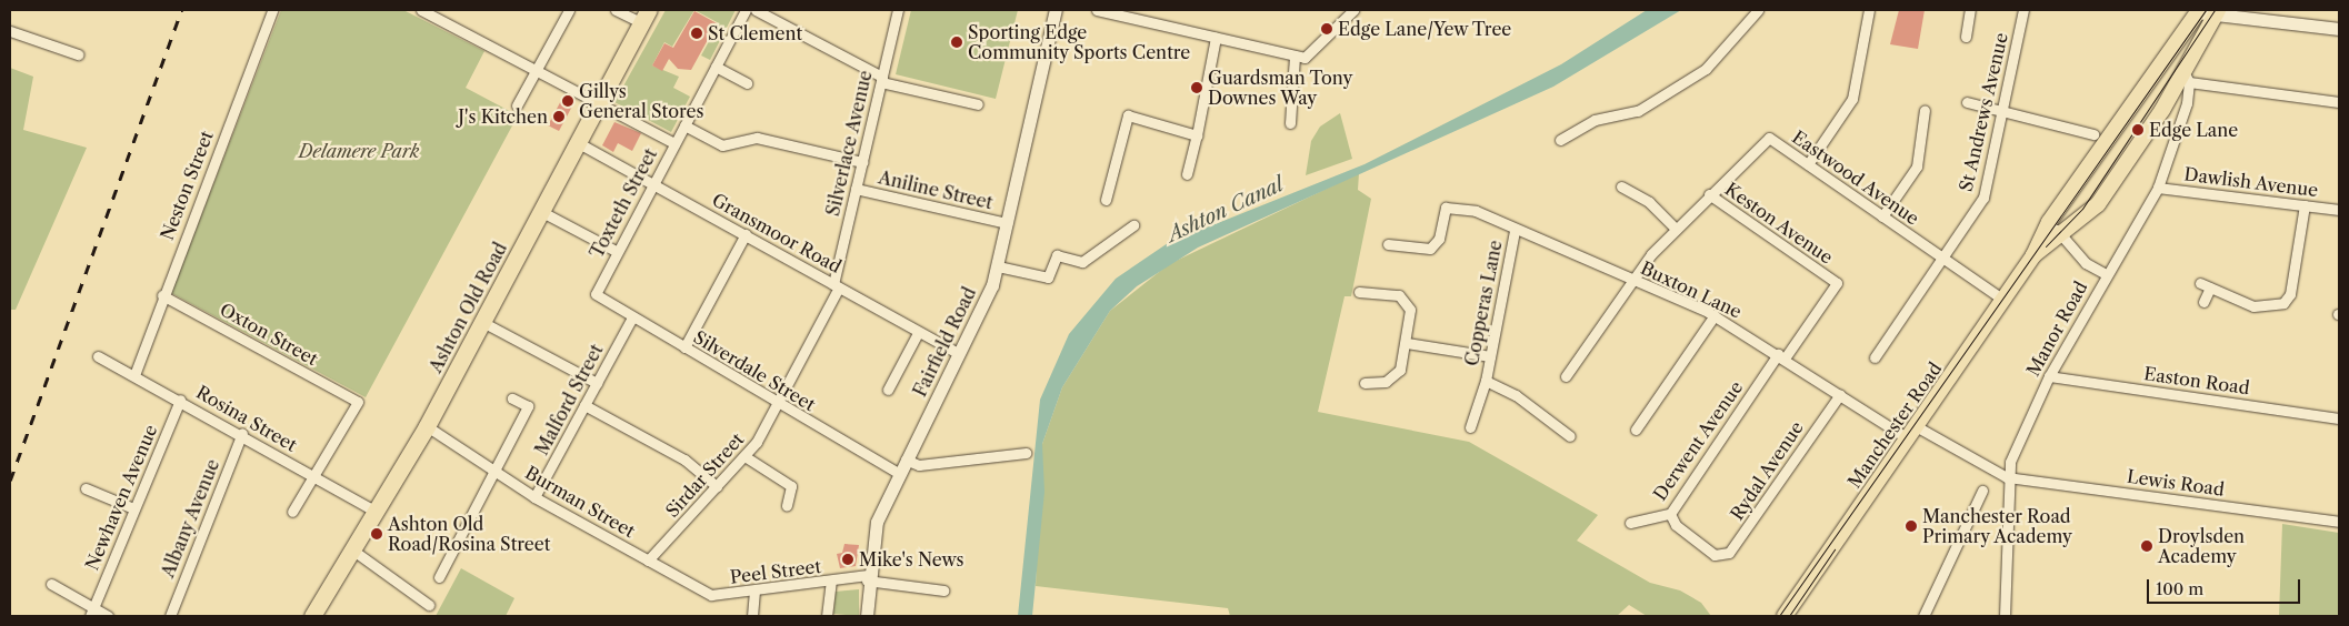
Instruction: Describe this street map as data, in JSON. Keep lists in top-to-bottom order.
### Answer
{
  "streets": {
    "highway": ["Ashton Old Road"],
    "main road": ["Manchester Road"],
    "street": [
      "St Andrews Avenue",
      "Silverlace Avenue",
      "Eastwood Avenue",
      "Dawlish Avenue",
      "Neston Street",
      "Aniline Street",
      "Toxteth Street",
      "Keston Avenue",
      "Gransmoor Road",
      "Buxton Lane",
      "Copperas Lane",
      "Manor Road",
      "Oxton Street",
      "Fairfield Road",
      "Silverdale Street",
      "Easton Road",
      "Malford Street",
      "Rosina Street",
      "Derwent Avenue",
      "Rydal Avenue",
      "Sirdar Street",
      "Lewis Road",
      "Newhaven Avenue",
      "Burman Street",
      "Albany Avenue",
      "Peel Street"
    ]
  },
  "crossings": [
    ["St Andrews Avenue", "Eastwood Avenue"],
    ["Silverlace Avenue", "Aniline Street"],
    ["Silverlace Avenue", "Gransmoor Road"],
    ["Silverlace Avenue", "Sirdar Street"],
    ["Eastwood Avenue", "Keston Avenue"],
    ["Eastwood Avenue", "Buxton Lane"],
    ["Eastwood Avenue", "Manchester Road"],
    ["Dawlish Avenue", "Manor Road"],
    ["Neston Street", "Oxton Street"],
    ["Neston Street", "Rosina Street"],
    ["Aniline Street", "Fairfield Road"],
    ["Toxteth Street", "Gransmoor Road"],
    ["Toxteth Street", "Silverdale Street"],
    ["Keston Avenue", "Buxton Lane"],
    ["Keston Avenue", "Derwent Avenue"],
    ["Gransmoor Road", "Ashton Old Road"],
    ["Gransmoor Road", "Fairfield Road"],
    ["Gransmoor Road", "Sirdar Street"],
    ["Buxton Lane", "Copperas Lane"],
    ["Buxton Lane", "Manchester Road"],
    ["Buxton Lane", "Derwent Avenue"],
    ["Buxton Lane", "Rydal Avenue"],
    ["Ashton Old Road", "Rosina Street"],
    ["Ashton Old Road", "Burman Street"],
    ["Manor Road", "Easton Road"],
    ["Manor Road", "Manchester Road"],
    ["Manor Road", "Lewis Road"],
    ["Oxton Street", "Rosina Street"],
    ["Fairfield Road", "Silverdale Street"],
    ["Fairfield Road", "Peel Street"],
    ["Silverdale Street", "Malford Street"],
    ["Silverdale Street", "Sirdar Street"],
    ["Malford Street", "Burman Street"],
    ["Rosina Street", "Newhaven Avenue"],
    ["Rosina Street", "Albany Avenue"],
    ["Derwent Avenue", "Rydal Avenue"],
    ["Sirdar Street", "Burman Street"],
    ["Burman Street", "Peel Street"]
  ],
  "water": ["Ashton Canal"],
  "parks": ["Delamere Park"],
  "places": [
    "Edge Lane/Yew Tree",
    "St Clement",
    "Sporting Edge Community Sports Centre",
    "Guardsman Tony Downes Way",
    "Gillys General Stores",
    "J's Kitchen",
    "Edge Lane",
    "Manchester Road Primary Academy",
    "Ashton Old Road/Rosina Street",
    "Droylsden Academy",
    "Mike's News"
  ],
  "scale_bar": "100 m"
}
